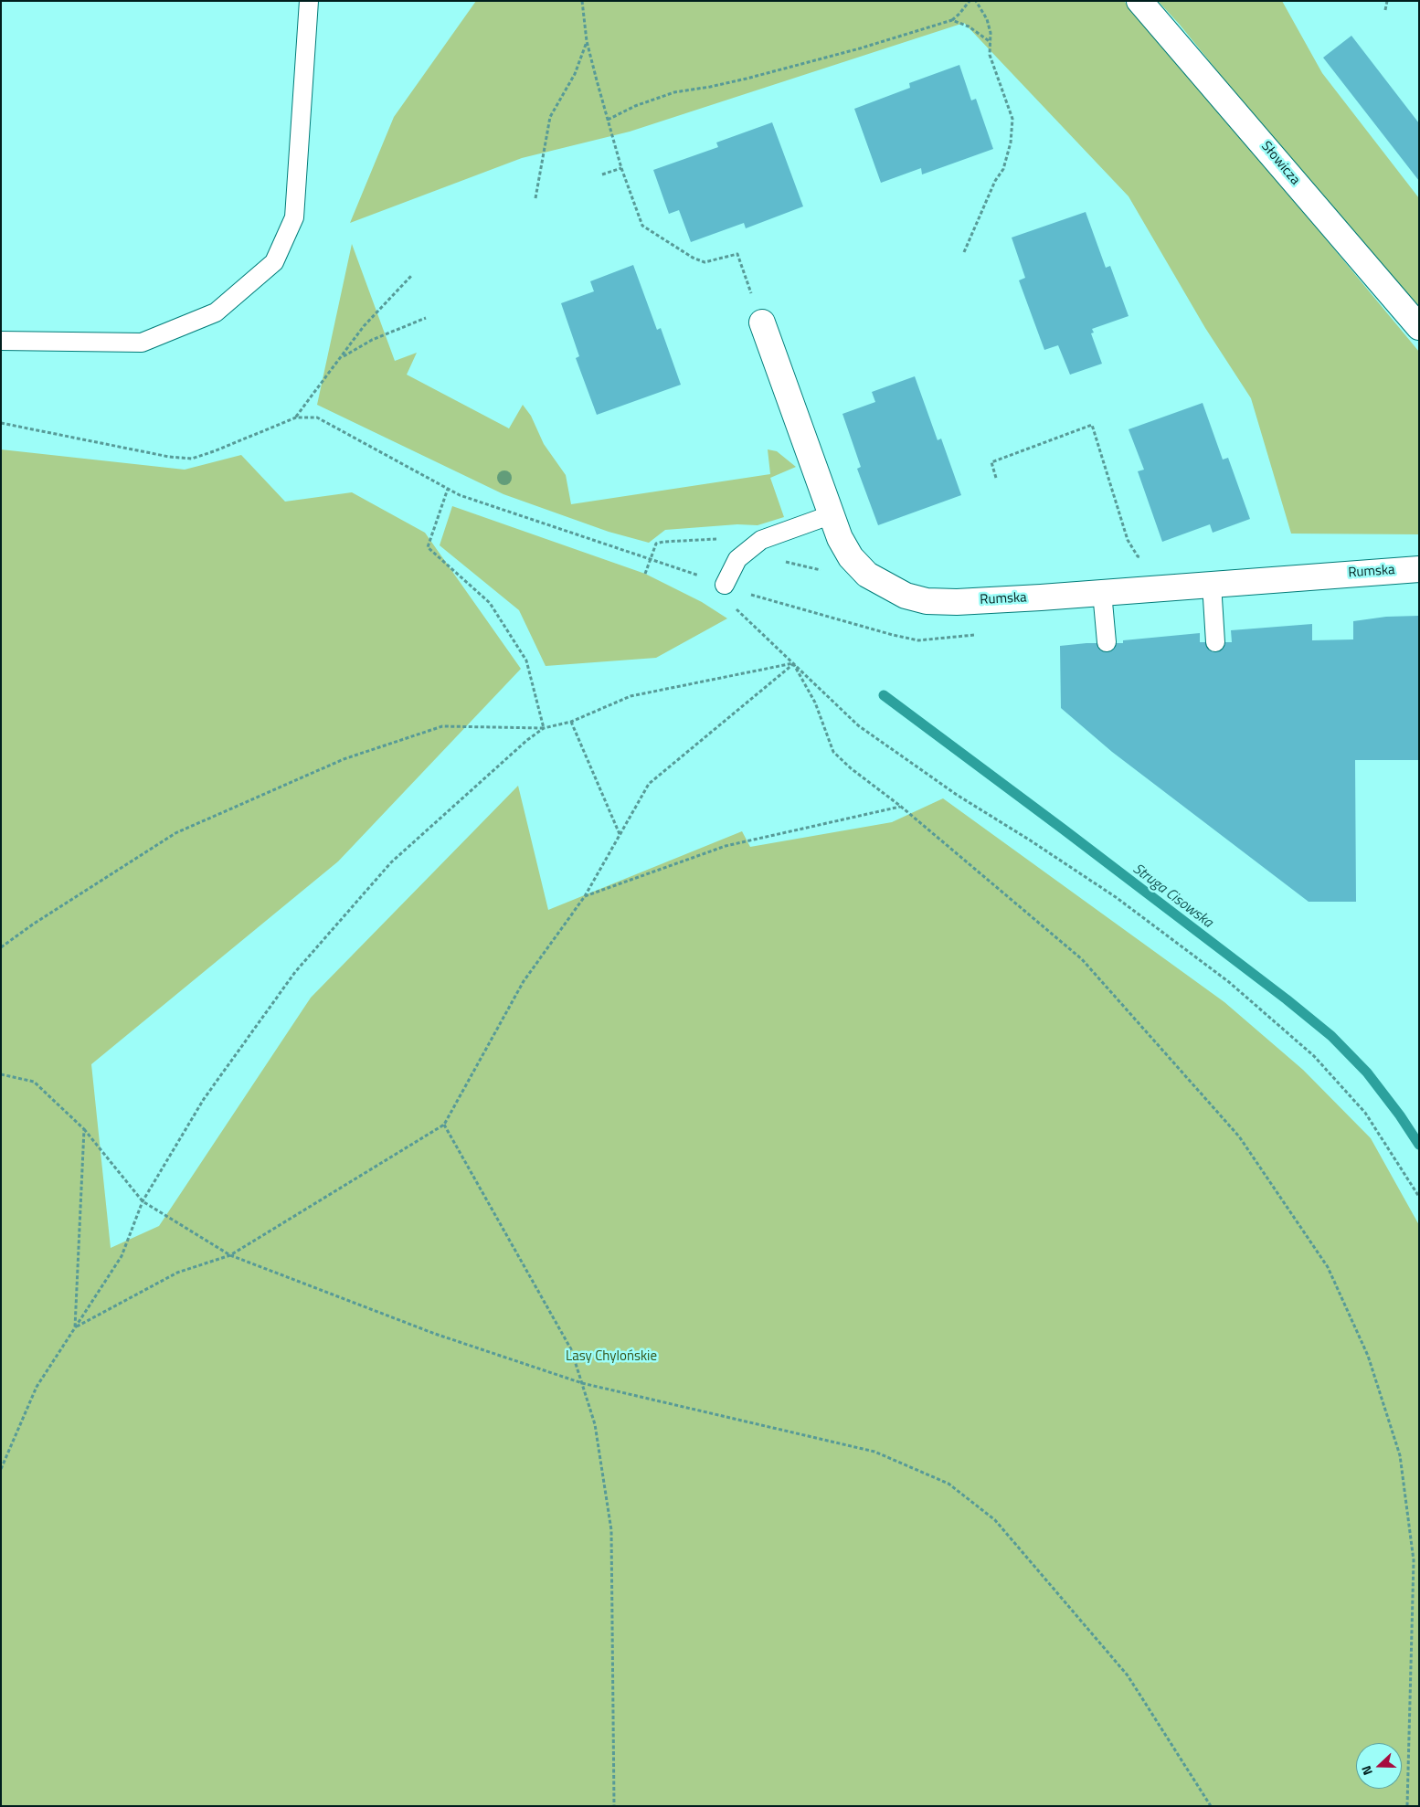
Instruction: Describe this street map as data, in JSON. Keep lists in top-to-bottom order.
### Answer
{
  "streets": {
    "street": ["Słowicza", "Rumska"]
  },
  "water": ["Struga Cisowska"],
  "parks": ["Lasy Chylońskie"],
  "north": "left"
}
